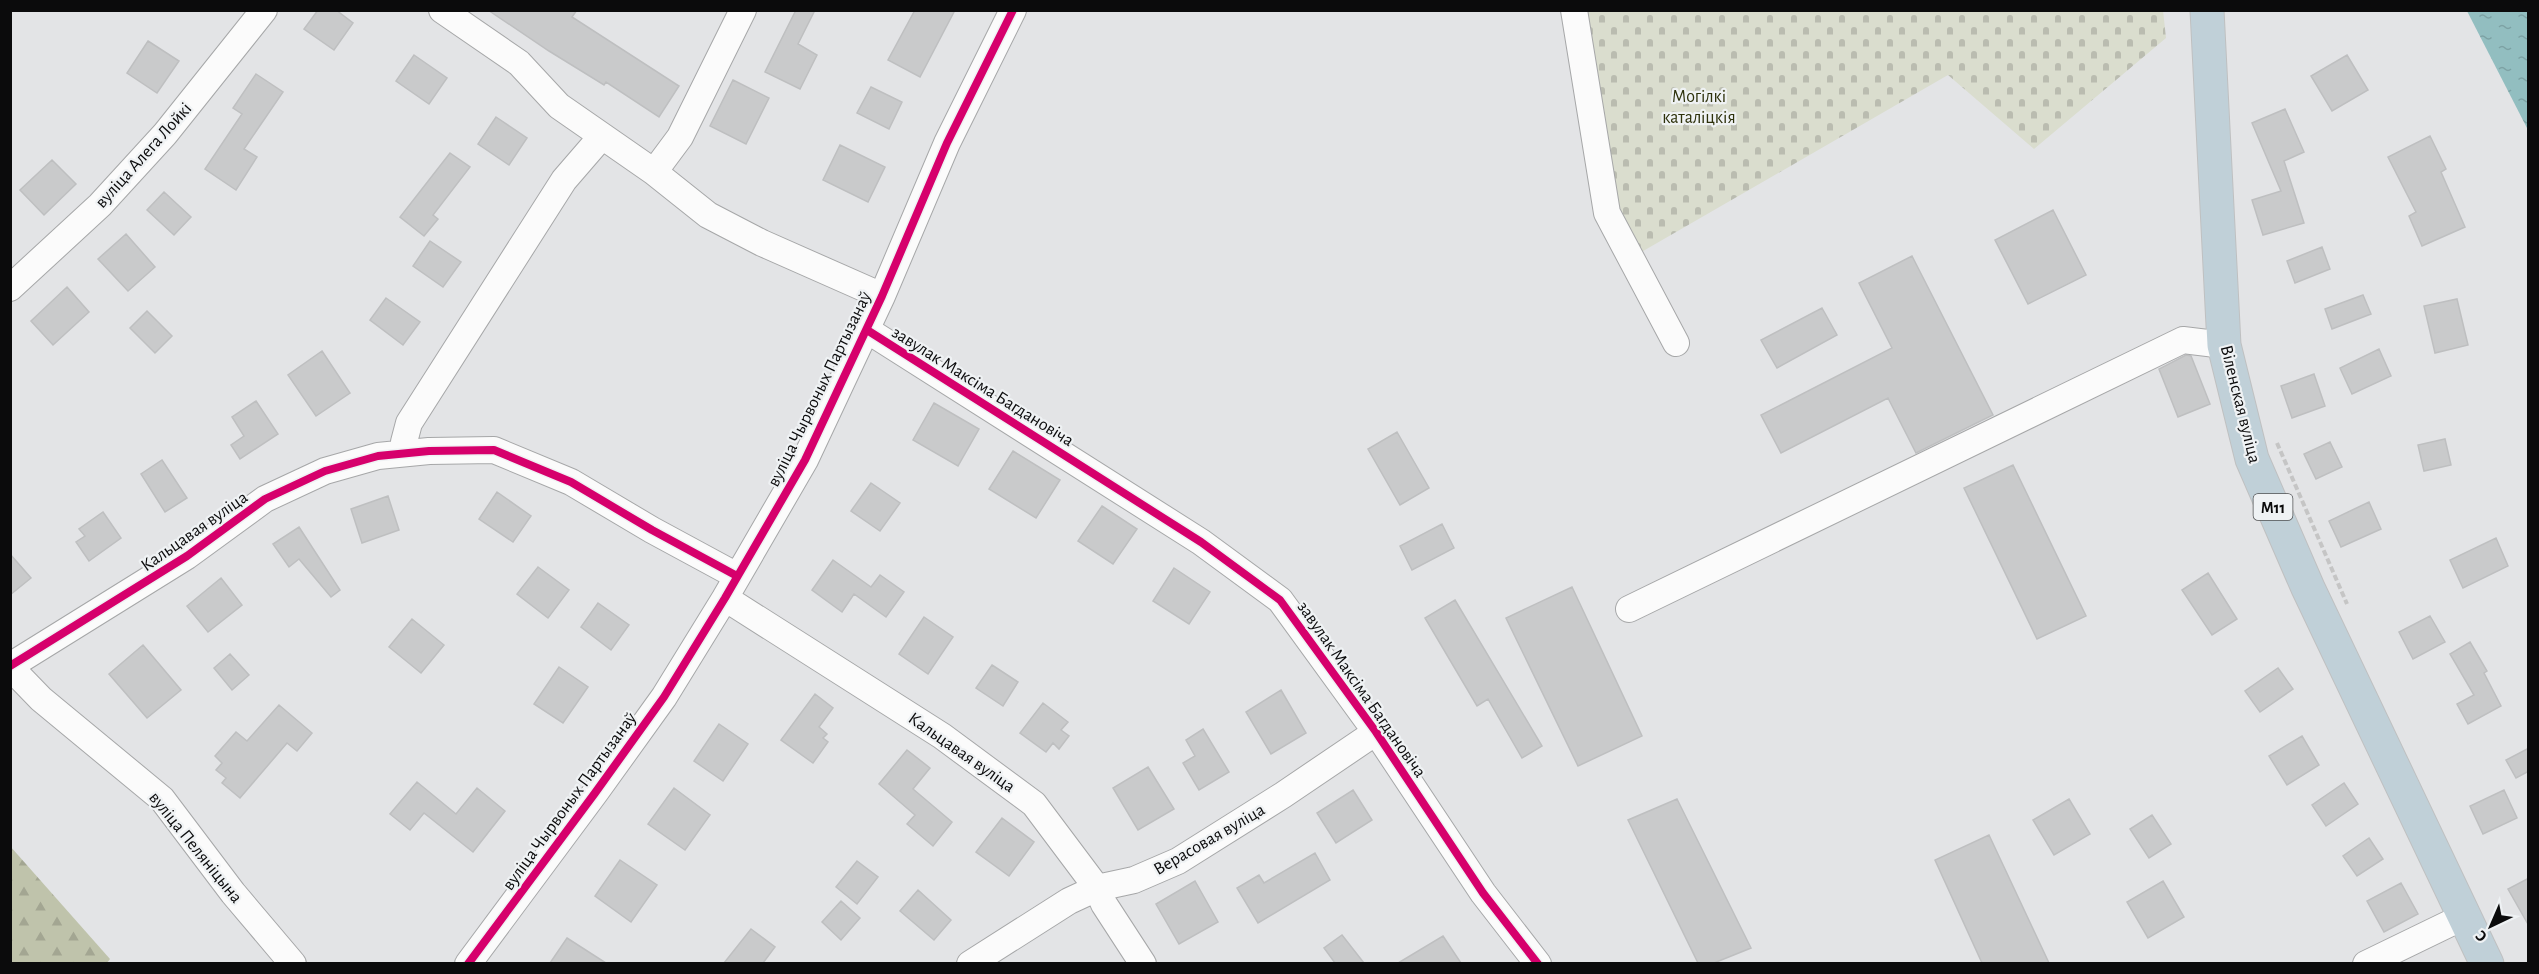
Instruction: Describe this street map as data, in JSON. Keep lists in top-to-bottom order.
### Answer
{
  "streets": {
    "highway": ["Віленская вуліца", "М11"],
    "street": [
      "вуліца Алега Лойкі",
      "завулак Максіма Багдановіча",
      "вуліца Чырвоных Партызанаў",
      "Кальцавая вуліца",
      "Верасовая вуліца",
      "вуліца Пеляніцына"
    ]
  },
  "crossings": [
    ["завулак Максіма Багдановіча", "вуліца Чырвоных Партызанаў"],
    ["завулак Максіма Багдановіча", "Верасовая вуліца"],
    ["вуліца Чырвоных Партызанаў", "Кальцавая вуліца"],
    ["Кальцавая вуліца", "Верасовая вуліца"],
    ["Кальцавая вуліца", "вуліца Пеляніцына"]
  ],
  "parks": ["Могілкі каталіцкія"],
  "north": "bottom left"
}
